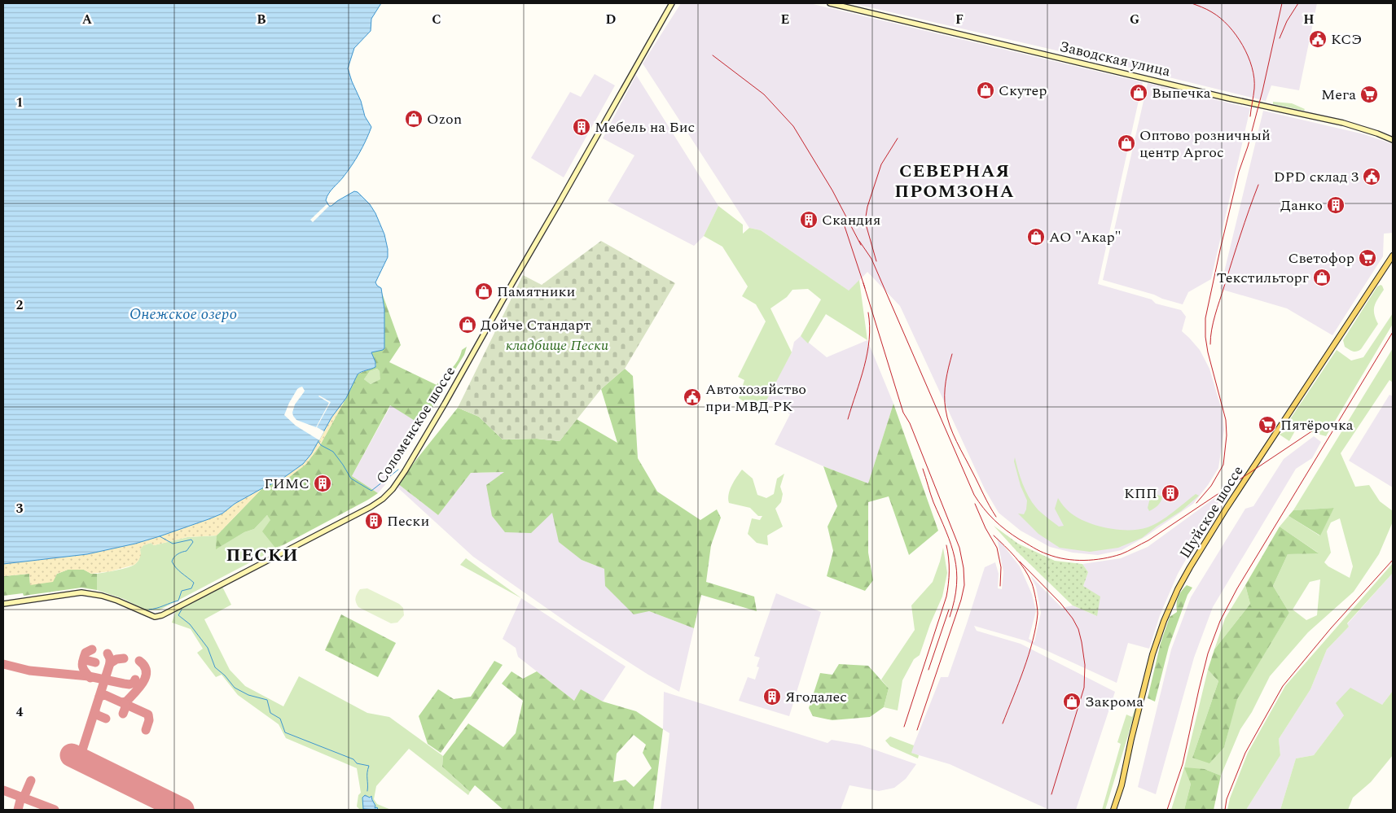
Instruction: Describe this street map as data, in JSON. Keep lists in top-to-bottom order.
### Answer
{
  "streets": {
    "main road": ["Заводская улица", "Соломенское шоссе", "Шуйское шоссе"]
  },
  "districts": ["СЕВЕРНАЯ ПРОМЗОНА", "ПЕСКИ"],
  "water": ["Онежское озеро"],
  "parks": ["кладбище Пески"],
  "places": {
    "public building": ["КСЭ", "DPD склад 3", "Автохозяйство при МВД РК"],
    "shop": [
      "Скутер",
      "Выпечка",
      "Ozon",
      "Оптово розничный центр Аргос",
      "АО \"Акар\"",
      "Текстильторг",
      "Памятники",
      "Дойче Стандарт",
      "Закрома"
    ],
    "supermarket": ["Мега", "Светофор", "Пятёрочка"],
    "building": [
      "Мебель на Бис",
      "Данко",
      "Скандия",
      "ГИМС",
      "КПП",
      "Пески",
      "Ягодалес"
    ]
  },
  "grid": {
    "columns": [
      "A",
      "B",
      "C",
      "D",
      "E",
      "F",
      "G",
      "H"
    ],
    "rows": [
      "1",
      "2",
      "3",
      "4"
    ]
  }
}
